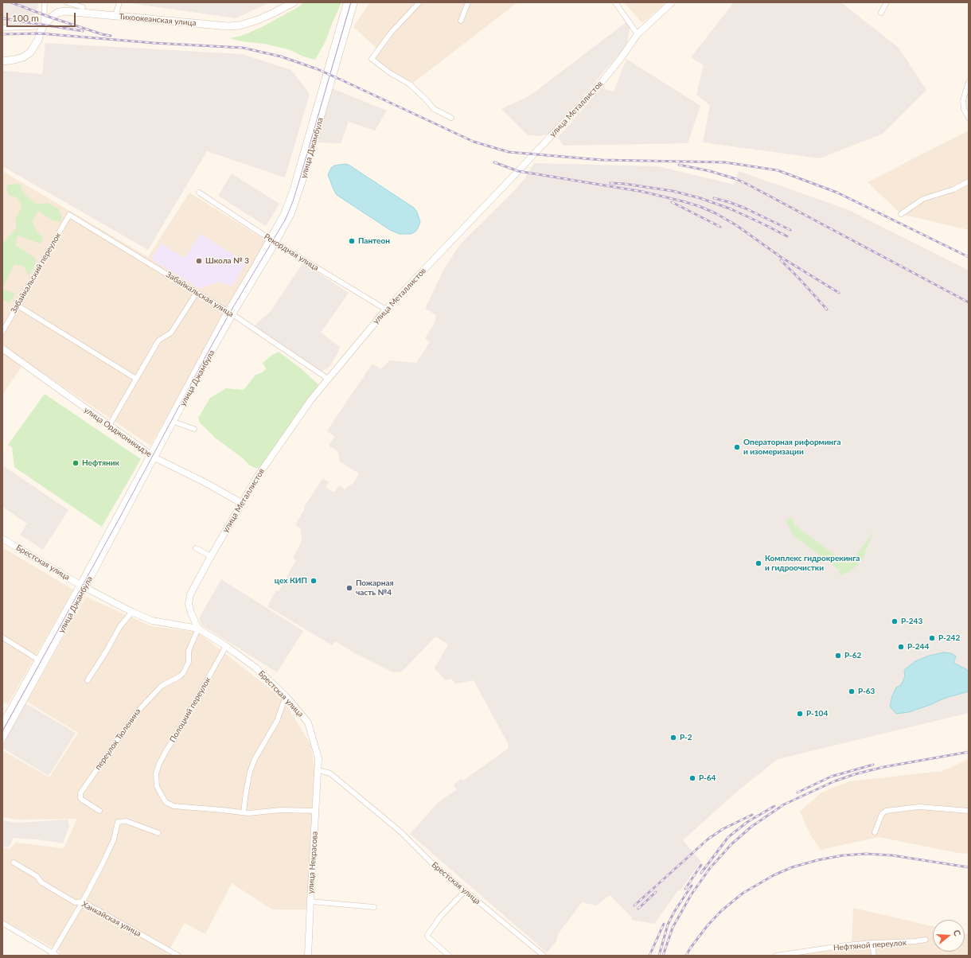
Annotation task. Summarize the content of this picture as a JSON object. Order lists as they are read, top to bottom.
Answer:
{
  "streets": {
    "main road": ["Тихоокеанская улица"],
    "street": [
      "улица Металлистов",
      "улица Джамбула",
      "Рекордная улица",
      "Забайкальский переулок",
      "Забайкальская улица",
      "улица Орджоникидзе",
      "Брестская улица",
      "Полоцкий переулок",
      "переулок Тюленина",
      "улица Некрасова",
      "Ханкайская улица",
      "Нефтяной переулок"
    ]
  },
  "crossings": [
    ["улица Металлистов", "Рекордная улица"],
    ["улица Металлистов", "Забайкальская улица"],
    ["улица Металлистов", "улица Орджоникидзе"],
    ["улица Металлистов", "Брестская улица"],
    ["улица Металлистов", "переулок Тюленина"],
    ["улица Джамбула", "Рекордная улица"],
    ["улица Джамбула", "Забайкальская улица"],
    ["улица Джамбула", "улица Орджоникидзе"],
    ["улица Джамбула", "Брестская улица"],
    ["Забайкальский переулок", "Забайкальская улица"],
    ["Брестская улица", "Полоцкий переулок"],
    ["Брестская улица", "переулок Тюленина"],
    ["Брестская улица", "улица Некрасова"]
  ],
  "places": [
    "Пантеон",
    "Школа № 3",
    "Операторная риформинга и изомеризации",
    "Нефтяник",
    "Комплекс гидрокрекинга и гидроочистки",
    "цех КИП",
    "Пожарная часть №4",
    "Р-243",
    "Р-242",
    "Р-244",
    "Р-62",
    "Р-63",
    "Р-104",
    "Р-2",
    "Р-64"
  ],
  "scale_bar": "100 m",
  "north": "right"
}
